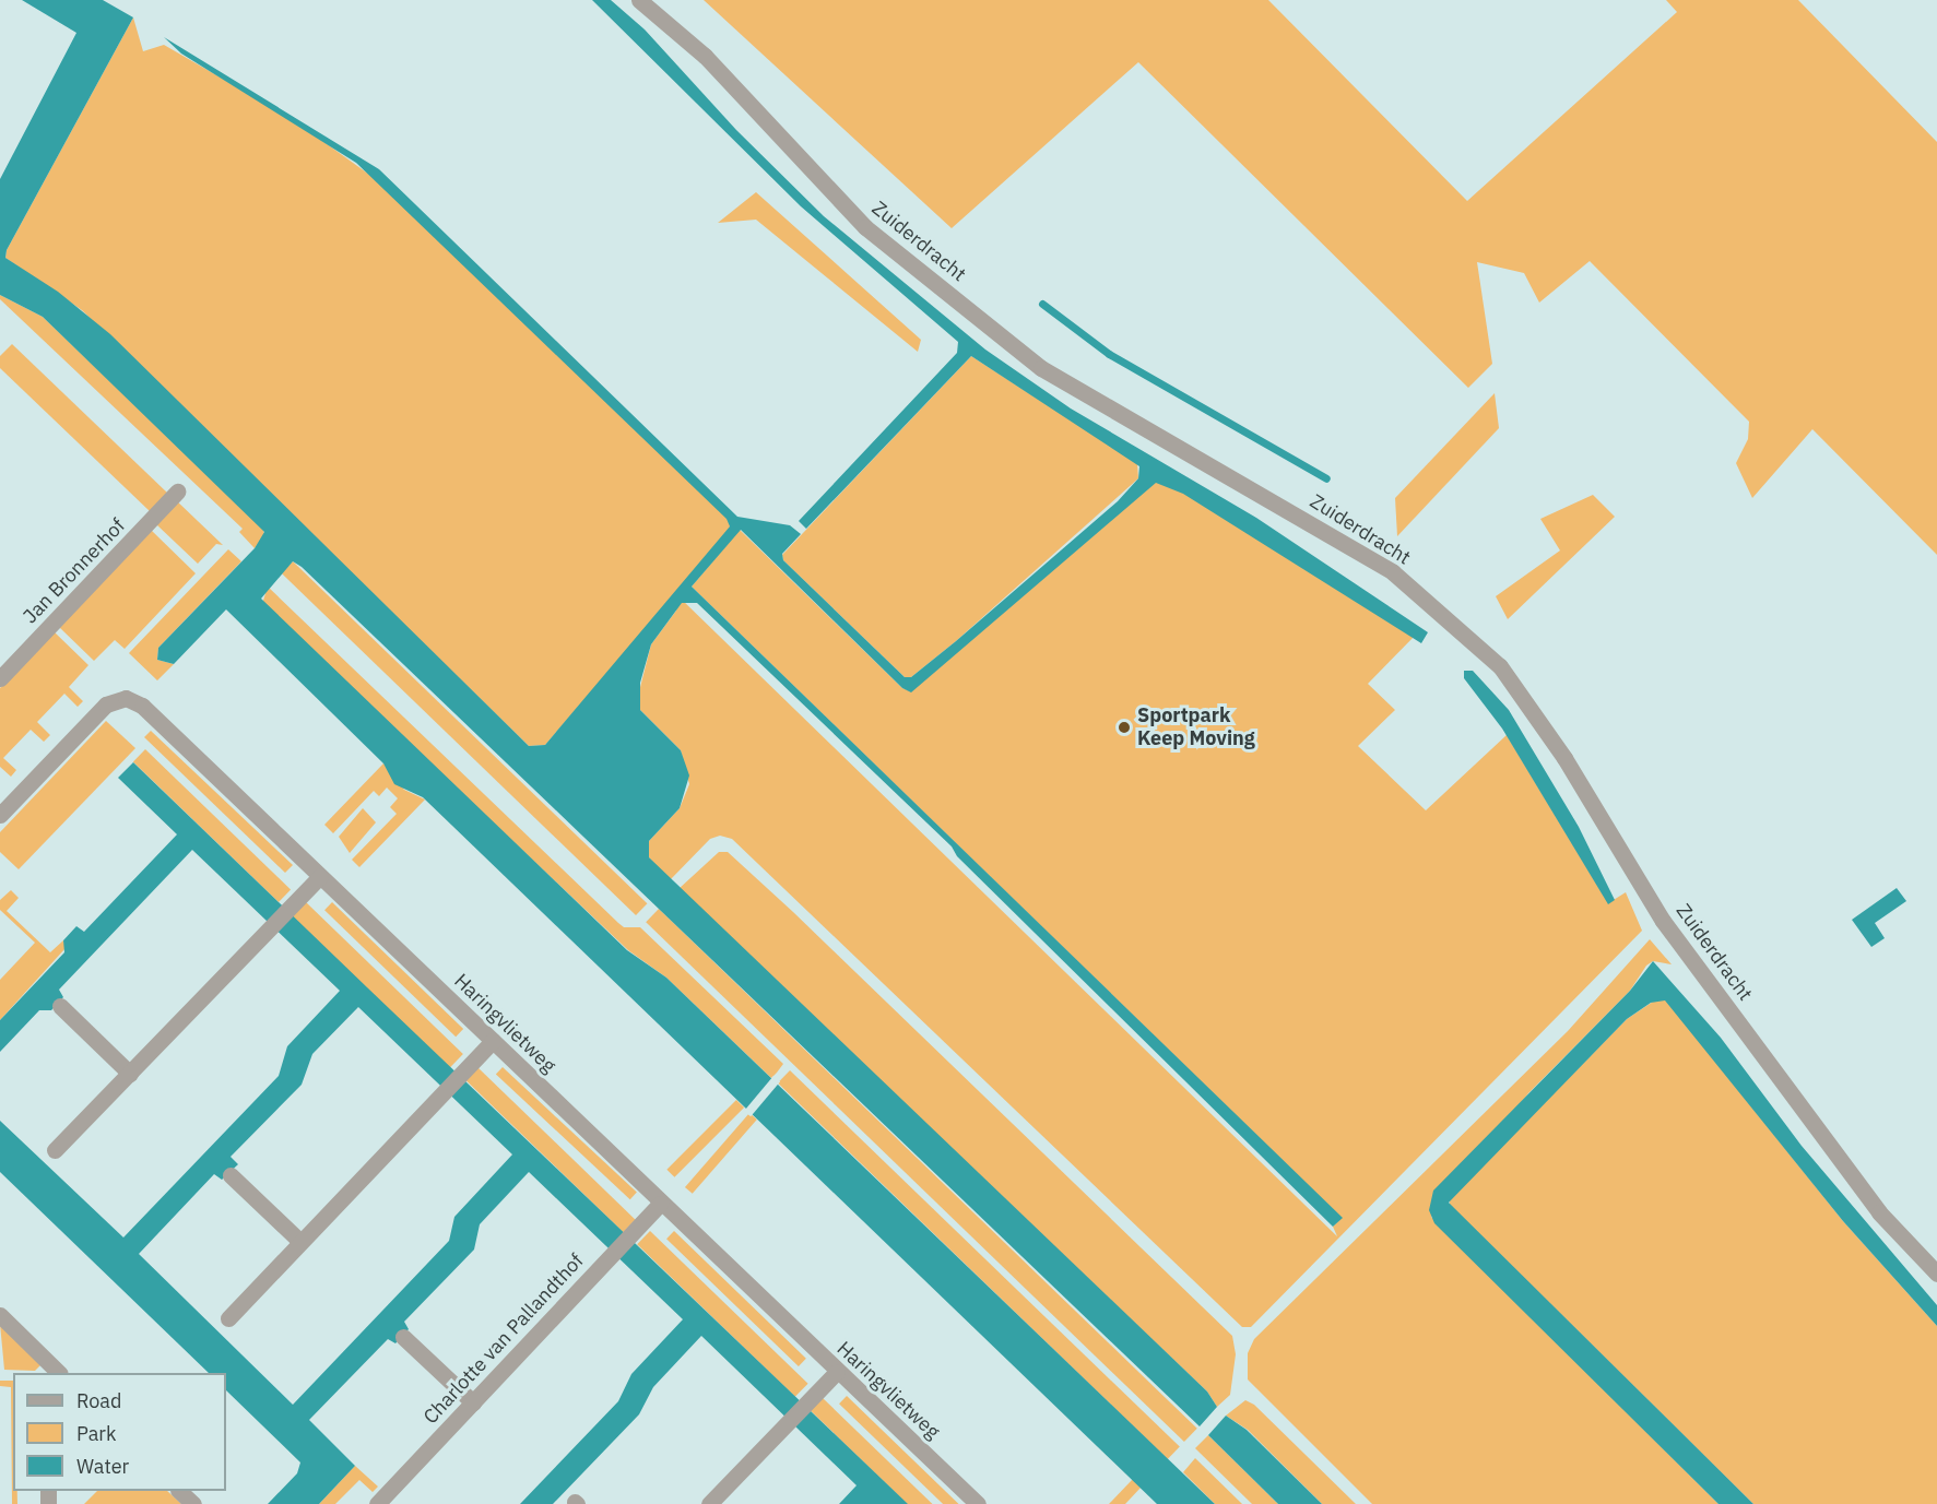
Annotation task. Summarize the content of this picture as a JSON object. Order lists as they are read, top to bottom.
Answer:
{
  "streets": {
    "street": [
      "Zuiderdracht",
      "Jan Bronnerhof",
      "Haringvlietweg",
      "Charlotte van Pallandthof"
    ]
  },
  "crossings": [
    ["Haringvlietweg", "Charlotte van Pallandthof"]
  ],
  "places": ["Sportpark Keep Moving"],
  "legend": ["Road", "Park", "Water"]
}
